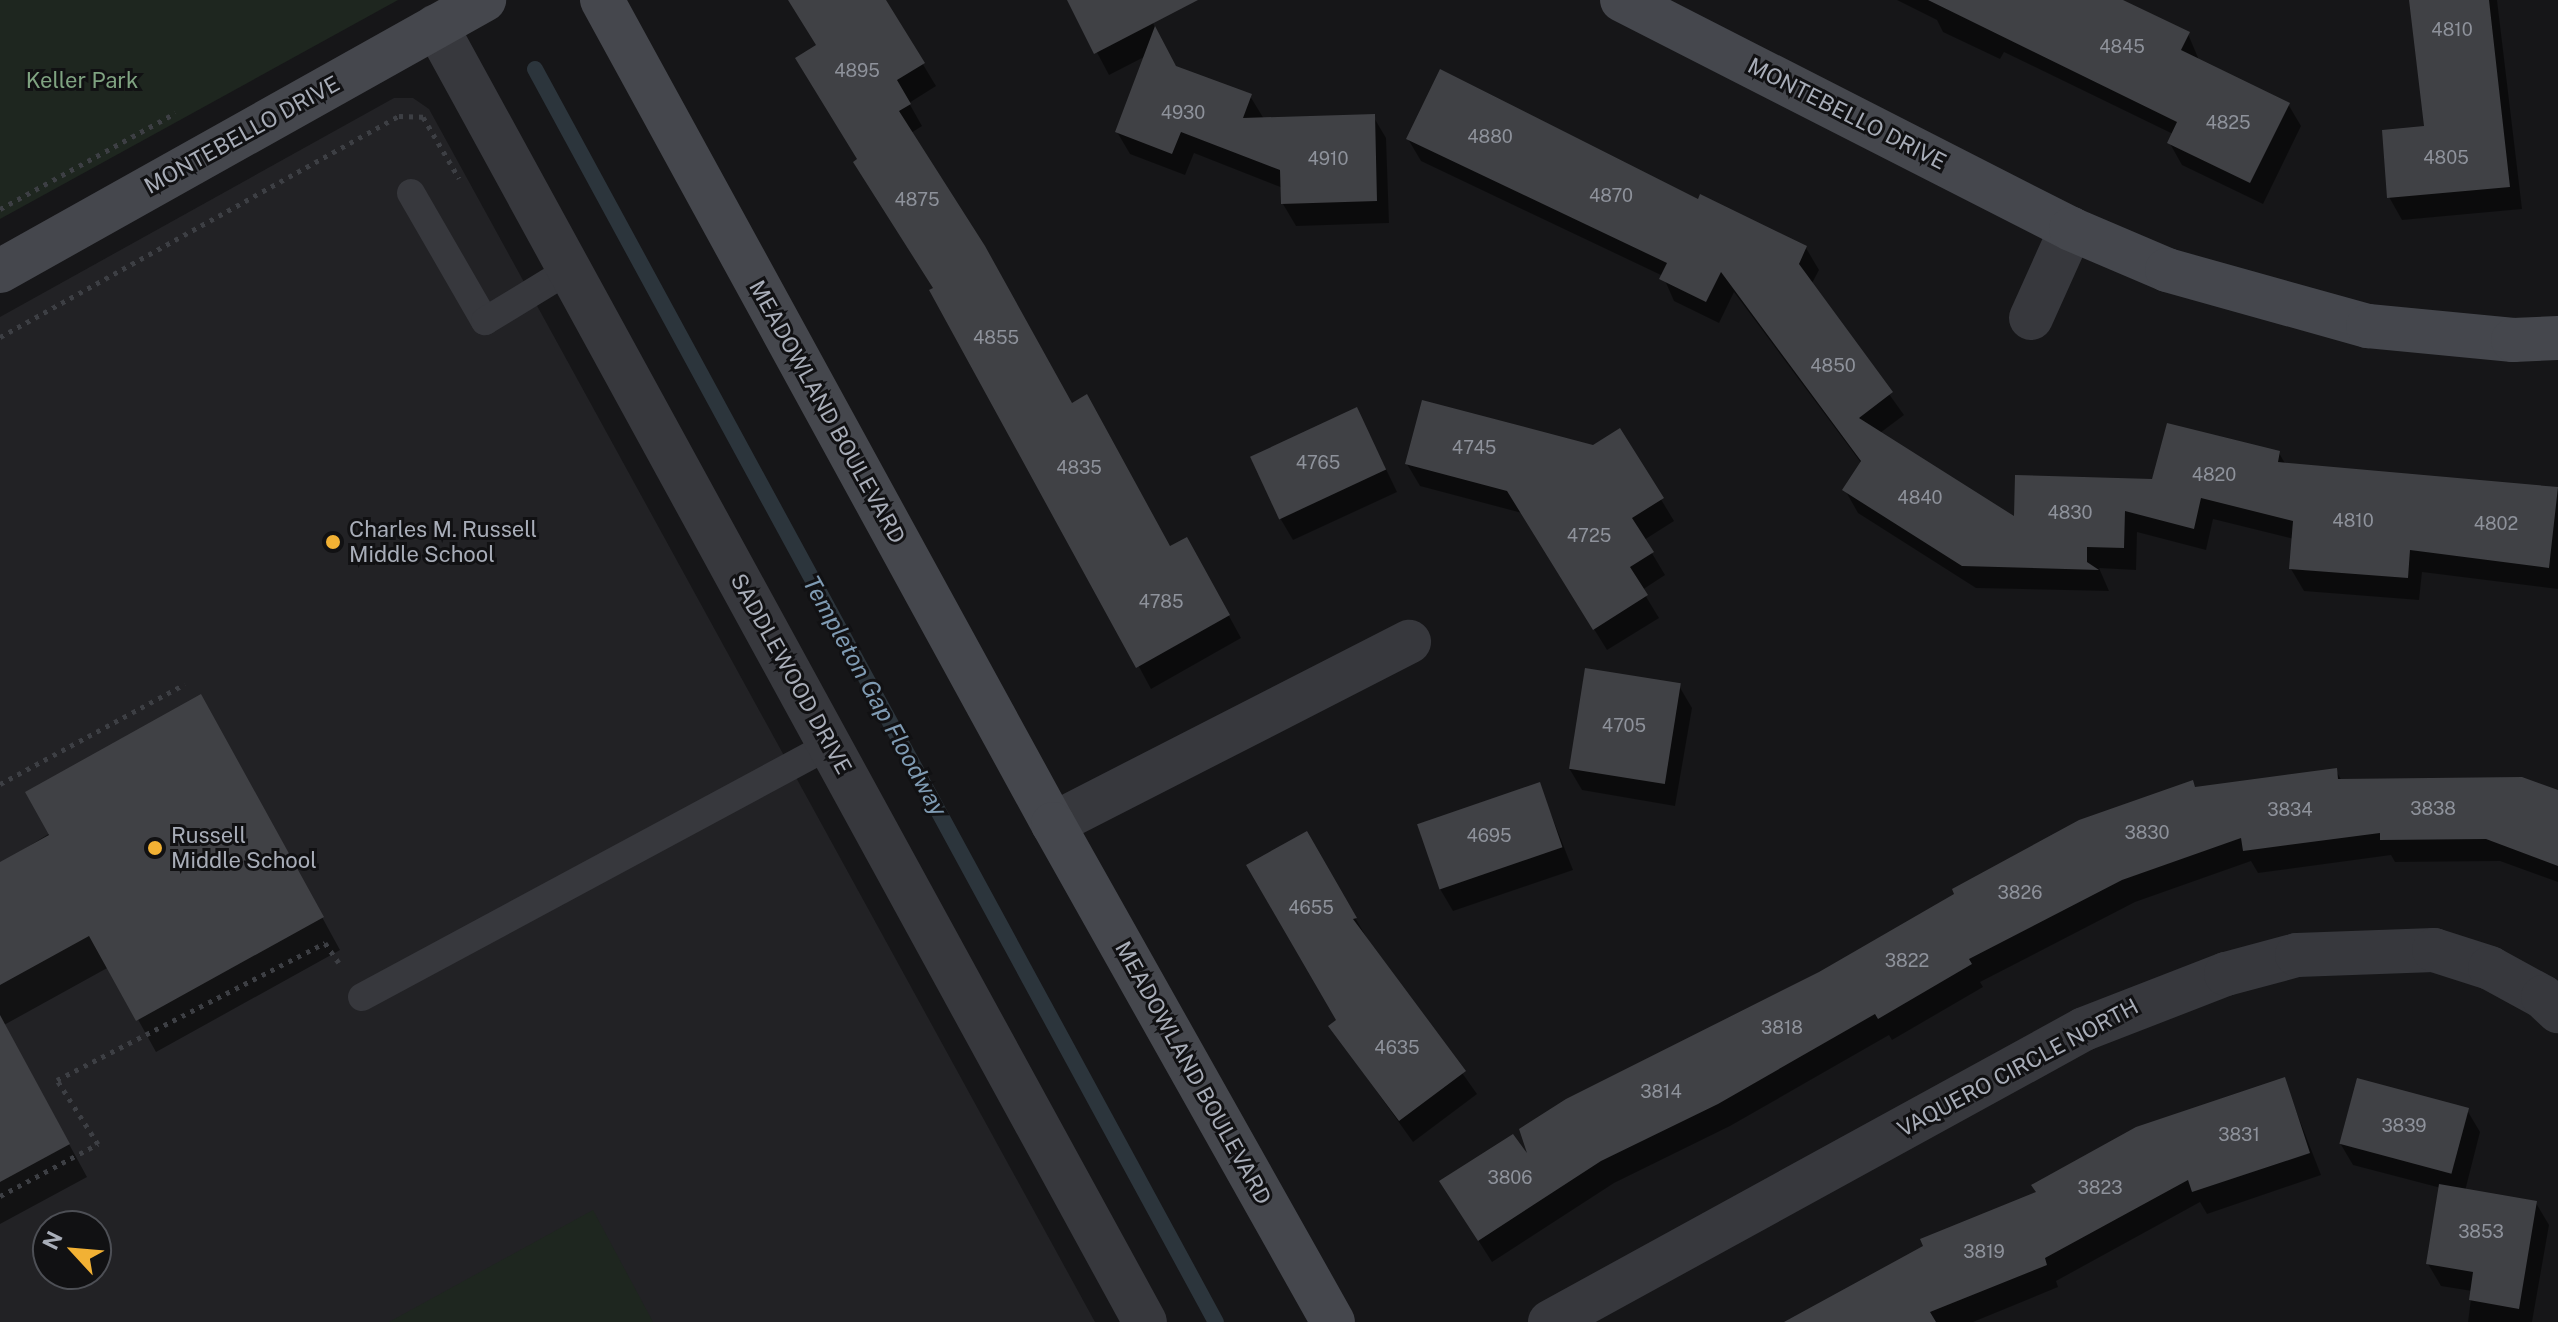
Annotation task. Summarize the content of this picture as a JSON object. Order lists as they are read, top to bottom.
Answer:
{
  "streets": {
    "street": [
      "MONTEBELLO DRIVE",
      "MEADOWLAND BOULEVARD",
      "SADDLEWOOD DRIVE",
      "VAQUERO CIRCLE NORTH"
    ]
  },
  "crossings": [
    ["MONTEBELLO DRIVE", "SADDLEWOOD DRIVE"]
  ],
  "water": ["Templeton Gap Floodway"],
  "parks": ["Keller Park"],
  "places": ["Charles M. Russell Middle School", "Russell Middle School"],
  "house_numbers": [
    "4810",
    "4845",
    "4895",
    "4930",
    "4825",
    "4880",
    "4805",
    "4910",
    "4870",
    "4875",
    "4855",
    "4850",
    "4745",
    "4765",
    "4835",
    "4820",
    "4840",
    "4830",
    "4810",
    "4802",
    "4725",
    "4785",
    "4705",
    "3838",
    "3834",
    "3830",
    "4695",
    "3826",
    "4655",
    "3822",
    "3818",
    "4635",
    "3814",
    "3839",
    "3831",
    "3806",
    "3823",
    "3853",
    "3819"
  ],
  "north": "top left"
}
